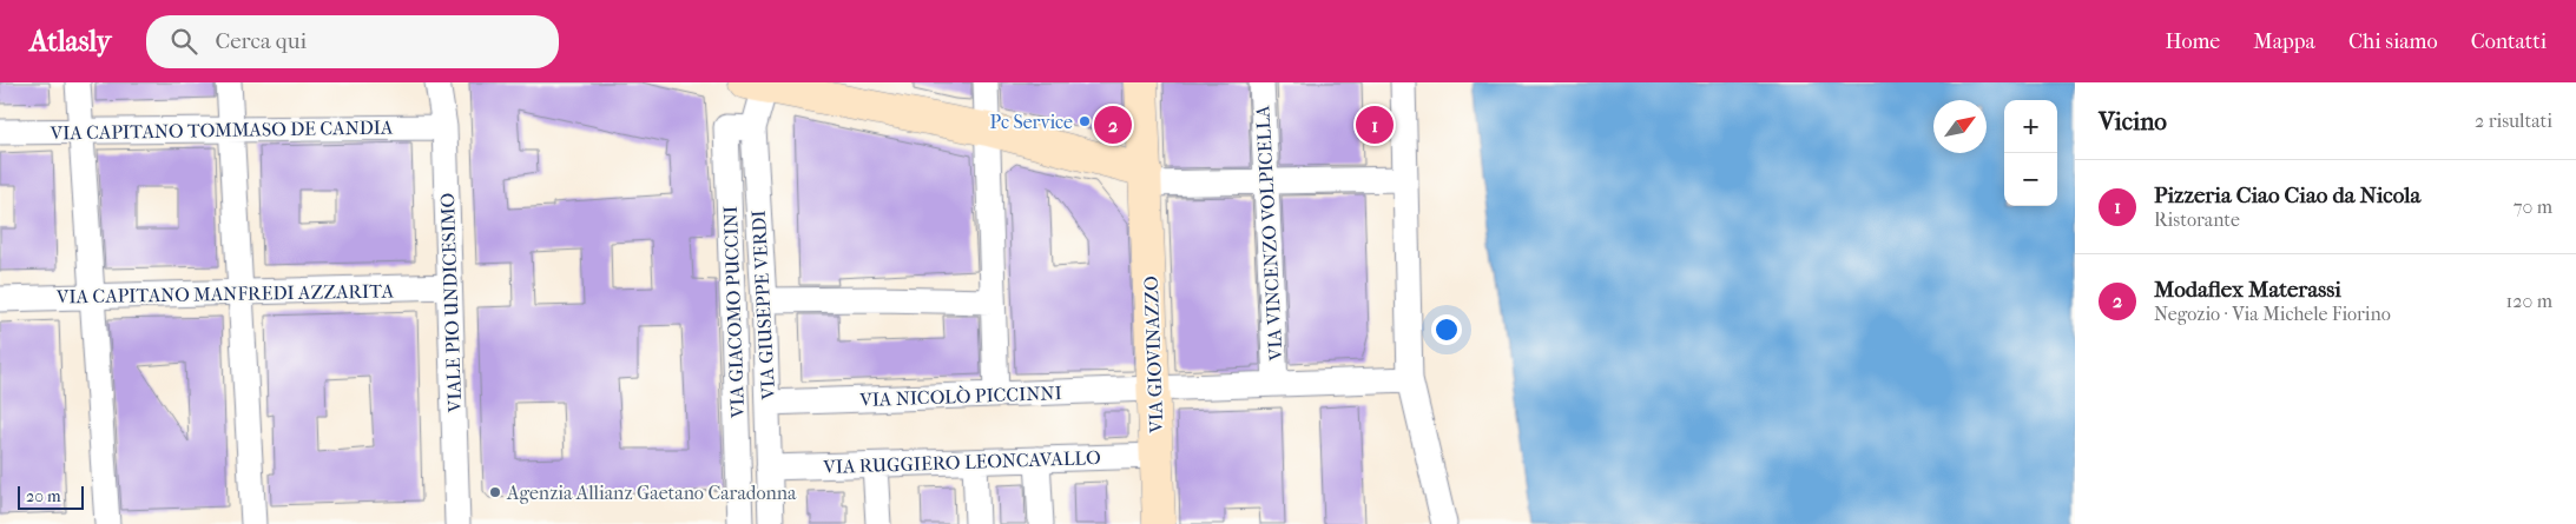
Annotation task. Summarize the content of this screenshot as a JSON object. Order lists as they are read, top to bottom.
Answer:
{
  "streets": {
    "street": [
      "VIA CAPITANO TOMMASO DE CANDIA",
      "VIA VINCENZO VOLPICELLA",
      "VIA CAPITANO MANFREDI AZZARITA",
      "VIALE PIO UNDICESIMO",
      "VIA GIUSEPPE VERDI",
      "VIA GIACOMO PUCCINI",
      "VIA GIOVINAZZO",
      "VIA NICOLÒ PICCINNI",
      "VIA RUGGIERO LEONCAVALLO"
    ]
  },
  "crossings": [
    ["VIA CAPITANO TOMMASO DE CANDIA", "VIALE PIO UNDICESIMO"],
    ["VIA VINCENZO VOLPICELLA", "VIA NICOLÒ PICCINNI"],
    ["VIA CAPITANO MANFREDI AZZARITA", "VIALE PIO UNDICESIMO"],
    ["VIA GIUSEPPE VERDI", "VIA GIACOMO PUCCINI"],
    ["VIA GIUSEPPE VERDI", "VIA NICOLÒ PICCINNI"],
    ["VIA GIUSEPPE VERDI", "VIA RUGGIERO LEONCAVALLO"],
    ["VIA GIOVINAZZO", "VIA NICOLÒ PICCINNI"],
    ["VIA GIOVINAZZO", "VIA RUGGIERO LEONCAVALLO"]
  ],
  "places": ["Pc Service", "Agenzia Allianz Gaetano Caradonna"],
  "scale_bar": "20 m",
  "north": "top right",
  "page": {
    "header": "Atlasly",
    "search": "Cerca qui",
    "nav": [
      "Home",
      "Mappa",
      "Chi siamo",
      "Contatti"
    ],
    "heading": ["Vicino", "2 risultati"],
    "map_buttons": ["+", "−"],
    "pins": ["1", "2"],
    "list": [
      {
        "mark": "1",
        "name": "Pizzeria Ciao Ciao da Nicola",
        "note": "Ristorante",
        "value": "70 m"
      },
      {
        "mark": "2",
        "name": "Modaflex Materassi",
        "note": "Negozio · Via Michele Fiorino",
        "value": "120 m"
      }
    ],
    "scale": "20 m"
  }
}
